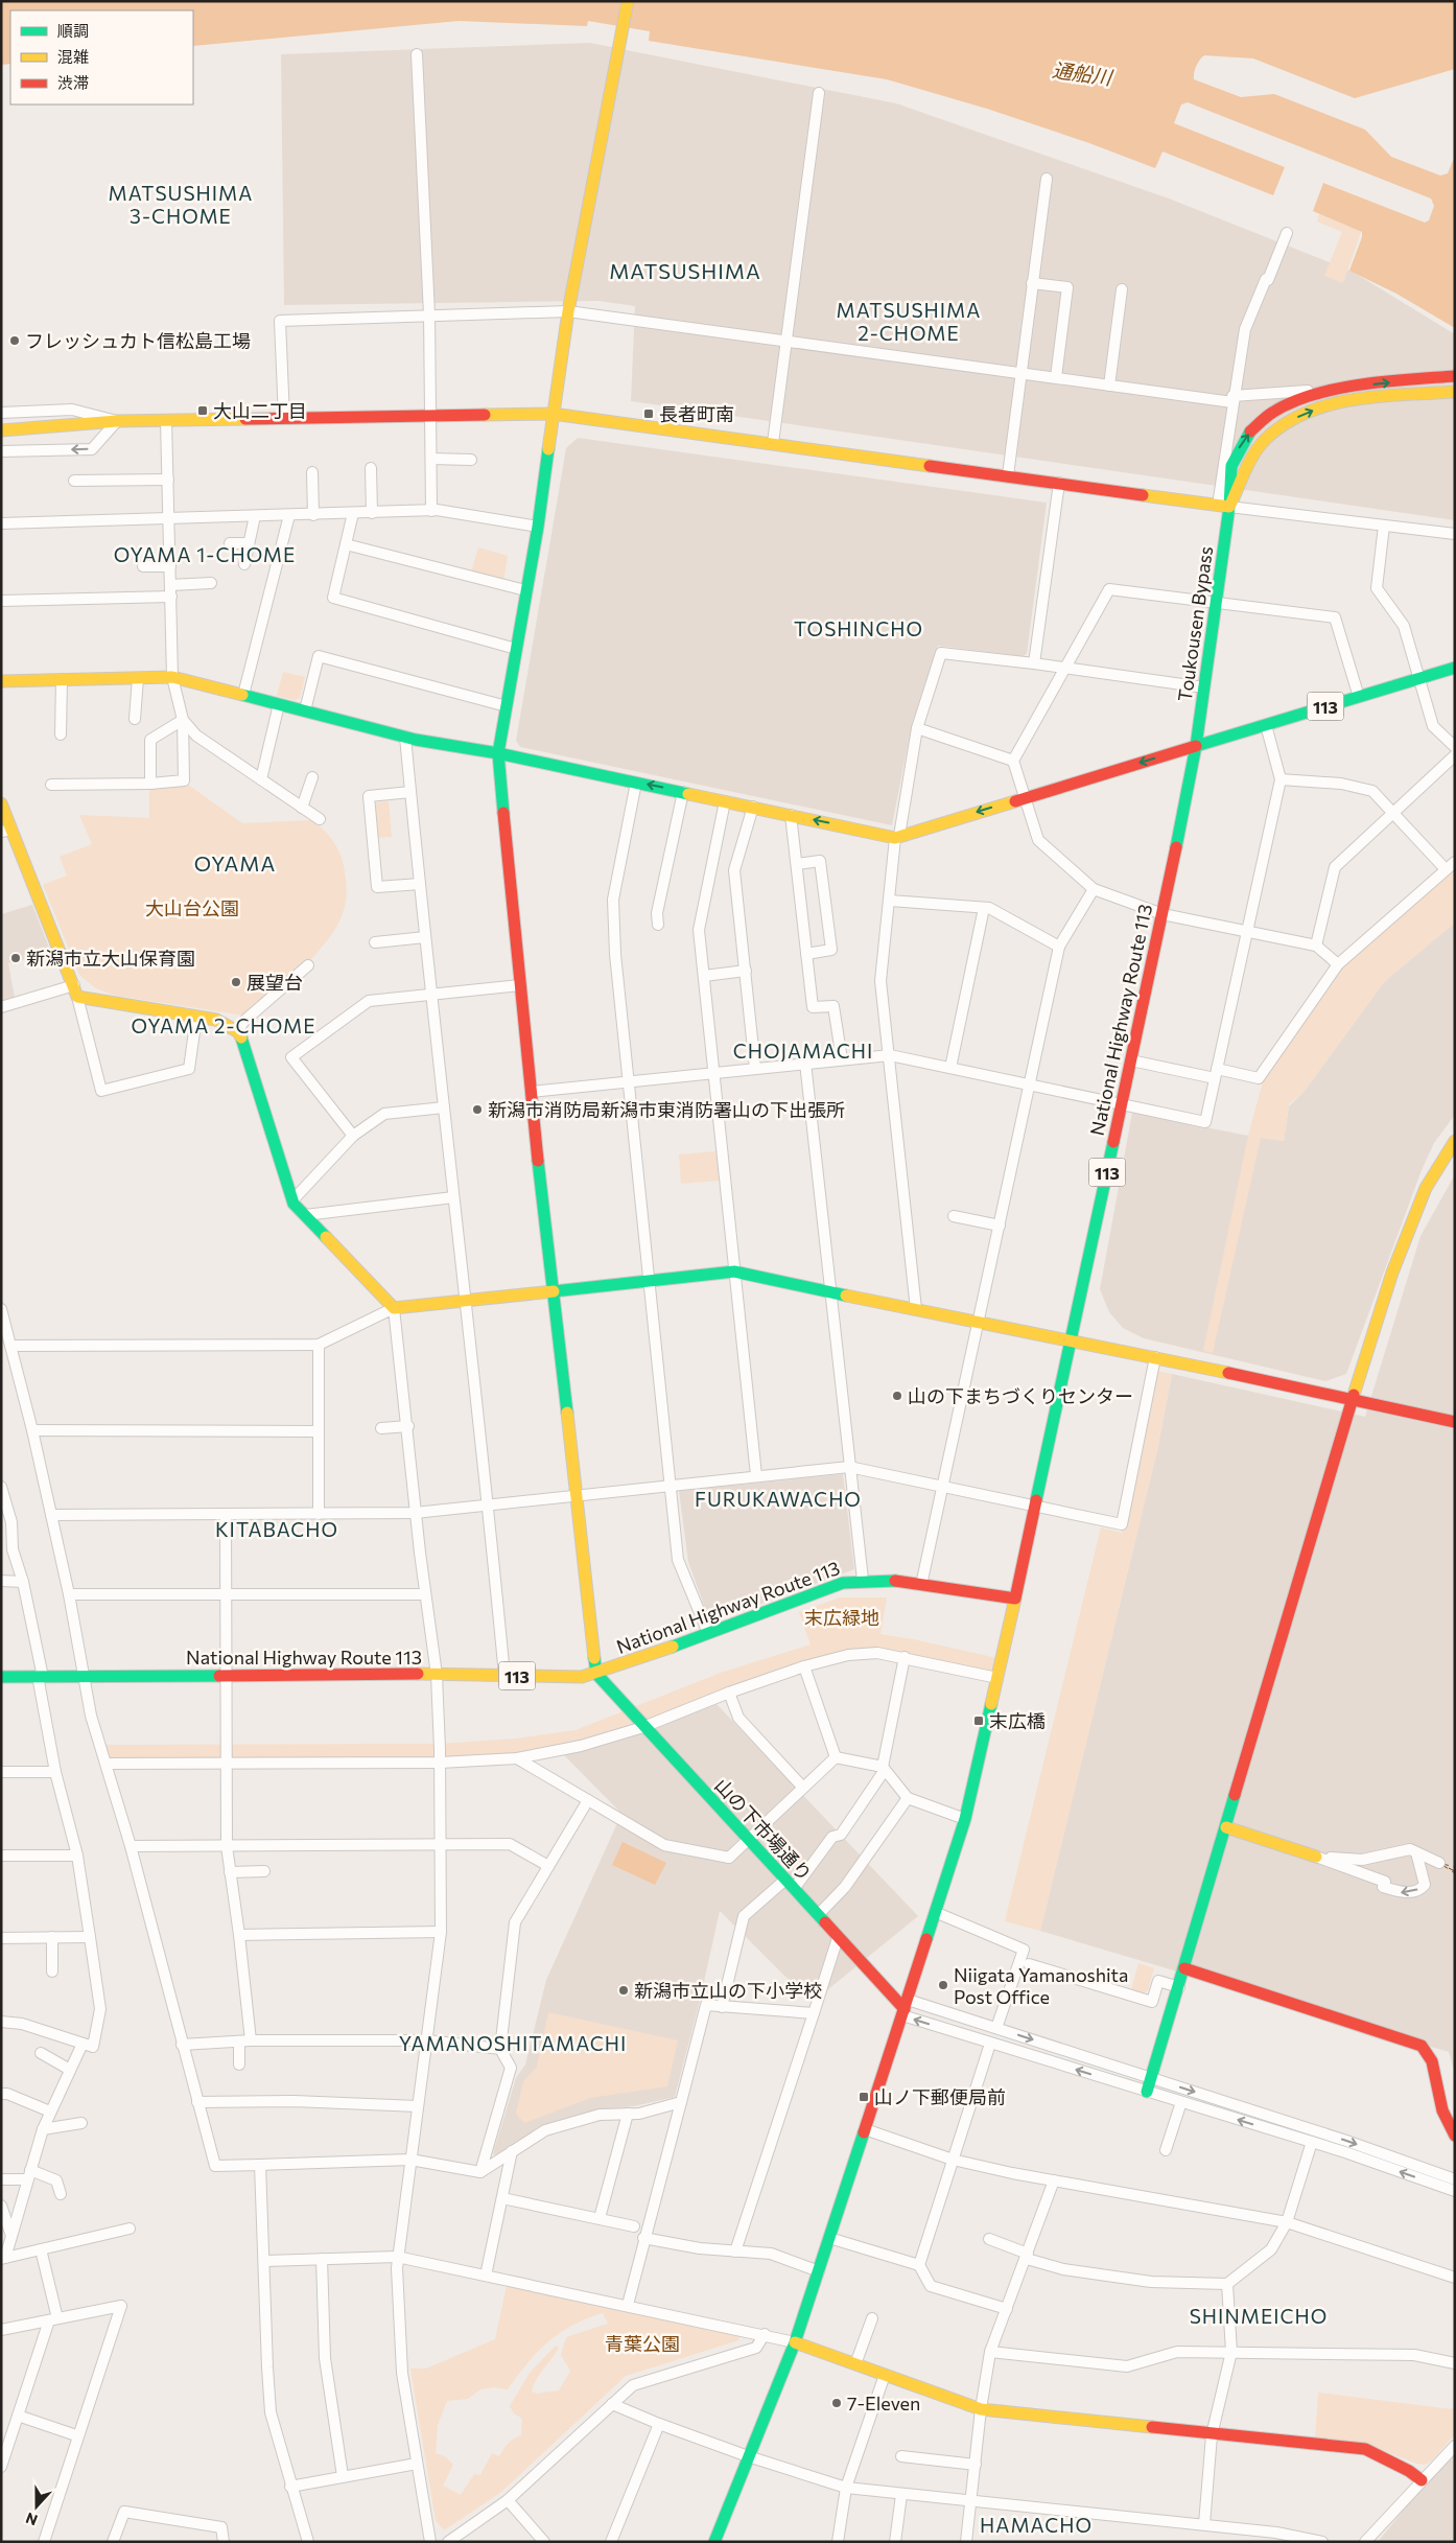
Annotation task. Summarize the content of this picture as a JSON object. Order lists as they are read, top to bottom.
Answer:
{
  "streets": {
    "main road": [
      "Toukousen Bypass",
      "113",
      "National Highway Route 113",
      "山の下市場通り"
    ]
  },
  "crossings": [
    ["Toukousen Bypass", "113"],
    ["Toukousen Bypass", "National Highway Route 113"],
    ["113", "National Highway Route 113"],
    ["National Highway Route 113", "山の下市場通り"]
  ],
  "one_way": ["Toukousen Bypass"],
  "districts": [
    "MATSUSHIMA 3-CHOME",
    "MATSUSHIMA",
    "MATSUSHIMA 2-CHOME",
    "OYAMA 1-CHOME",
    "TOSHINCHO",
    "OYAMA",
    "OYAMA 2-CHOME",
    "CHOJAMACHI",
    "FURUKAWACHO",
    "KITABACHO",
    "YAMANOSHITAMACHI",
    "SHINMEICHO",
    "HAMACHO"
  ],
  "water": ["通船川"],
  "parks": ["大山台公園", "末広緑地", "青葉公園"],
  "places": {
    "other": [
      "フレッシュカト信松島工場",
      "新潟市立大山保育園",
      "展望台",
      "新潟市消防局新潟市東消防署山の下出張所",
      "山の下まちづくりセンター",
      "Niigata Yamanoshita Post Office",
      "新潟市立山の下小学校",
      "7-Eleven"
    ],
    "transit": [
      "大山二丁目",
      "長者町南",
      "末広橋",
      "山ノ下郵便局前"
    ]
  },
  "legend": ["順調", "混雑", "渋滞"],
  "north": "bottom"
}
